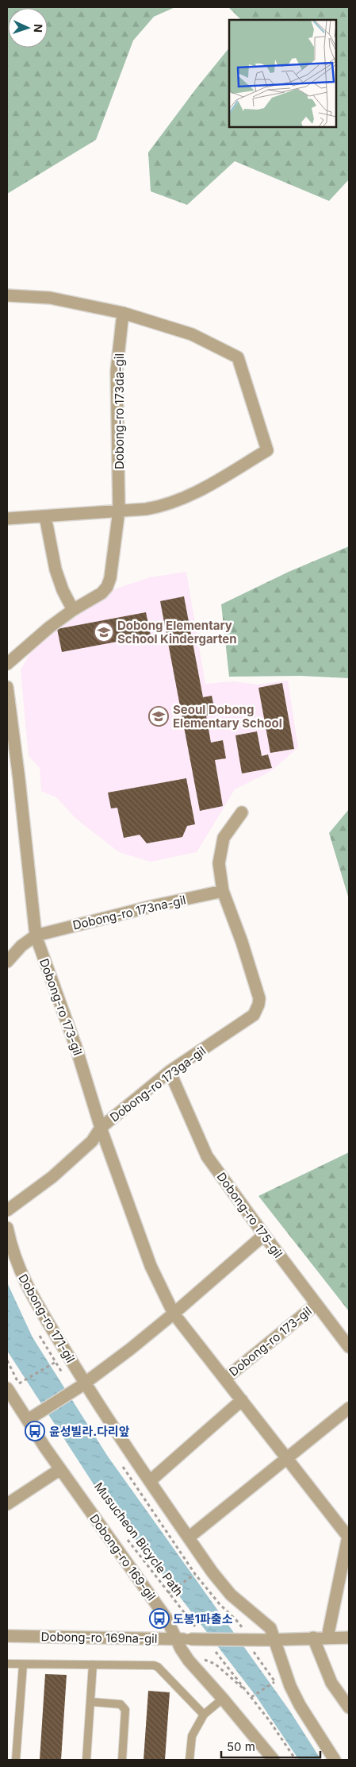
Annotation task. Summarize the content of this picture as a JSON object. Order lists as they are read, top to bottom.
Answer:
{
  "streets": {
    "street": [
      "Dobong-ro 173da-gil",
      "Dobong-ro 173na-gil",
      "Dobong-ro 173-gil",
      "Dobong-ro 173ga-gil",
      "Dobong-ro 175-gil",
      "Dobong-ro 171-gil",
      "Dobong-ro 169-gil",
      "Dobong-ro 169na-gil"
    ],
    "path": ["Musucheon Bicycle Path"]
  },
  "crossings": [
    ["Dobong-ro 173na-gil", "Dobong-ro 173-gil"],
    ["Dobong-ro 173na-gil", "Dobong-ro 173ga-gil"],
    ["Dobong-ro 173-gil", "Dobong-ro 173ga-gil"],
    ["Dobong-ro 173-gil", "Dobong-ro 175-gil"],
    ["Dobong-ro 173-gil", "Dobong-ro 169na-gil"],
    ["Dobong-ro 173ga-gil", "Dobong-ro 175-gil"],
    ["Dobong-ro 171-gil", "Dobong-ro 169na-gil"],
    ["Musucheon Bicycle Path", "Dobong-ro 169na-gil"],
    ["Dobong-ro 169-gil", "Dobong-ro 169na-gil"]
  ],
  "places": {
    "school or university": ["Dobong Elementary School Kindergarten", "Seoul Dobong Elementary School"],
    "bus stop": ["윤성빌라.다리앞", "도봉1파출소"]
  },
  "scale_bar": "50 m",
  "north": "right"
}
